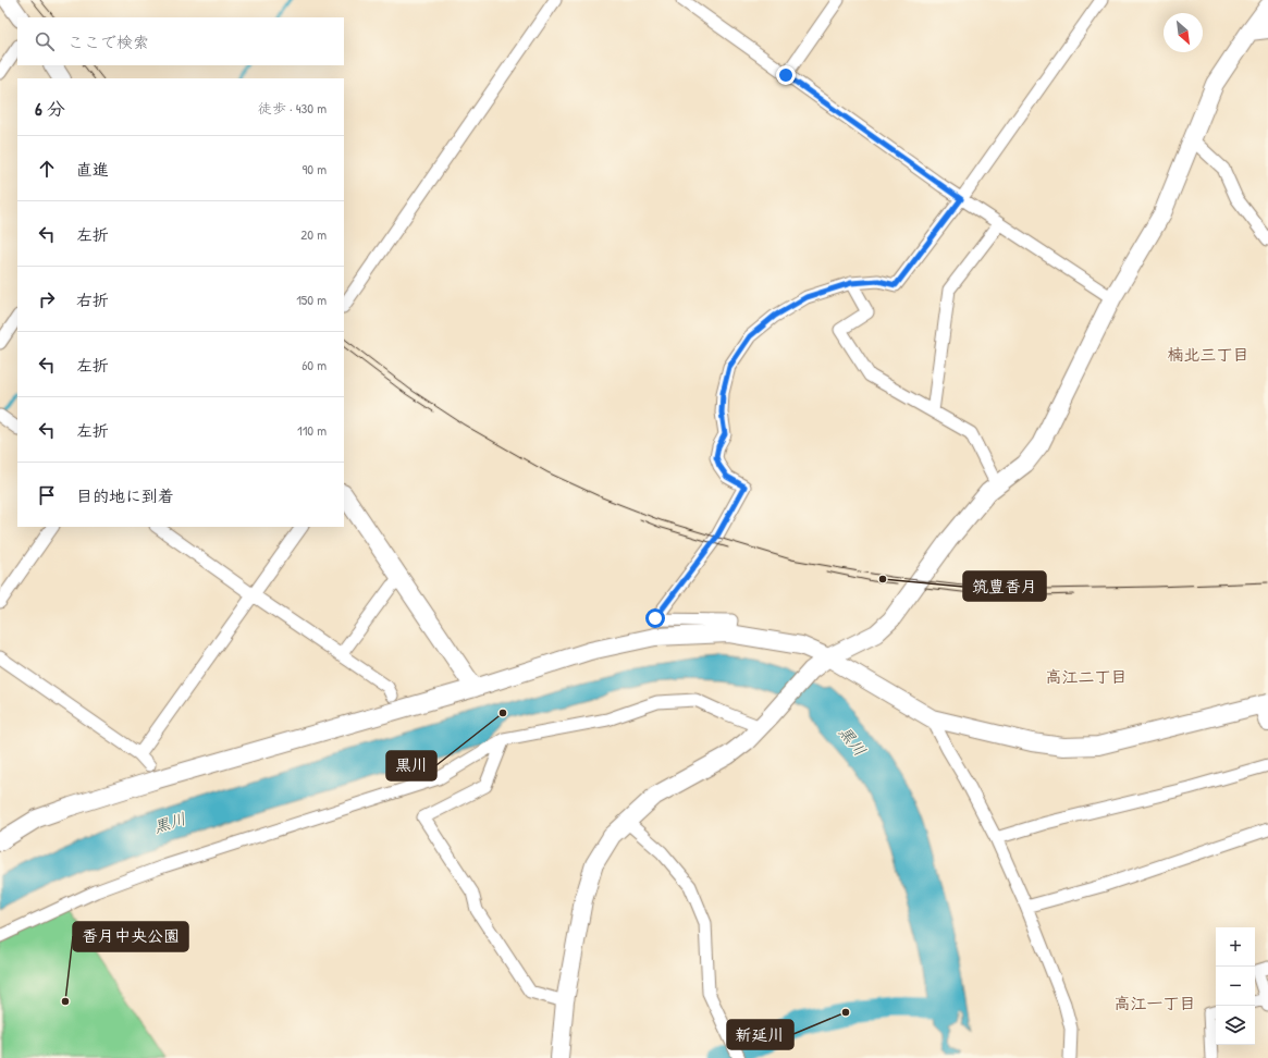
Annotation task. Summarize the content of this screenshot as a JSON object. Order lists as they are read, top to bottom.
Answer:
{
  "districts": ["楠北三丁目", "高江二丁目", "高江一丁目"],
  "water": ["黒川"],
  "places": [
    "筑豊香月",
    "黒川",
    "香月中央公園",
    "新延川"
  ],
  "north": "bottom right",
  "page": {
    "search": "ここで検索",
    "heading": ["6 分", "徒歩 · 430 m"],
    "list": [
      ["直進", "90 m"],
      ["左折", "20 m"],
      ["右折", "150 m"],
      ["左折", "60 m"],
      ["左折", "110 m"],
      "目的地に到着"
    ],
    "map_buttons": ["+", "−"]
  }
}
